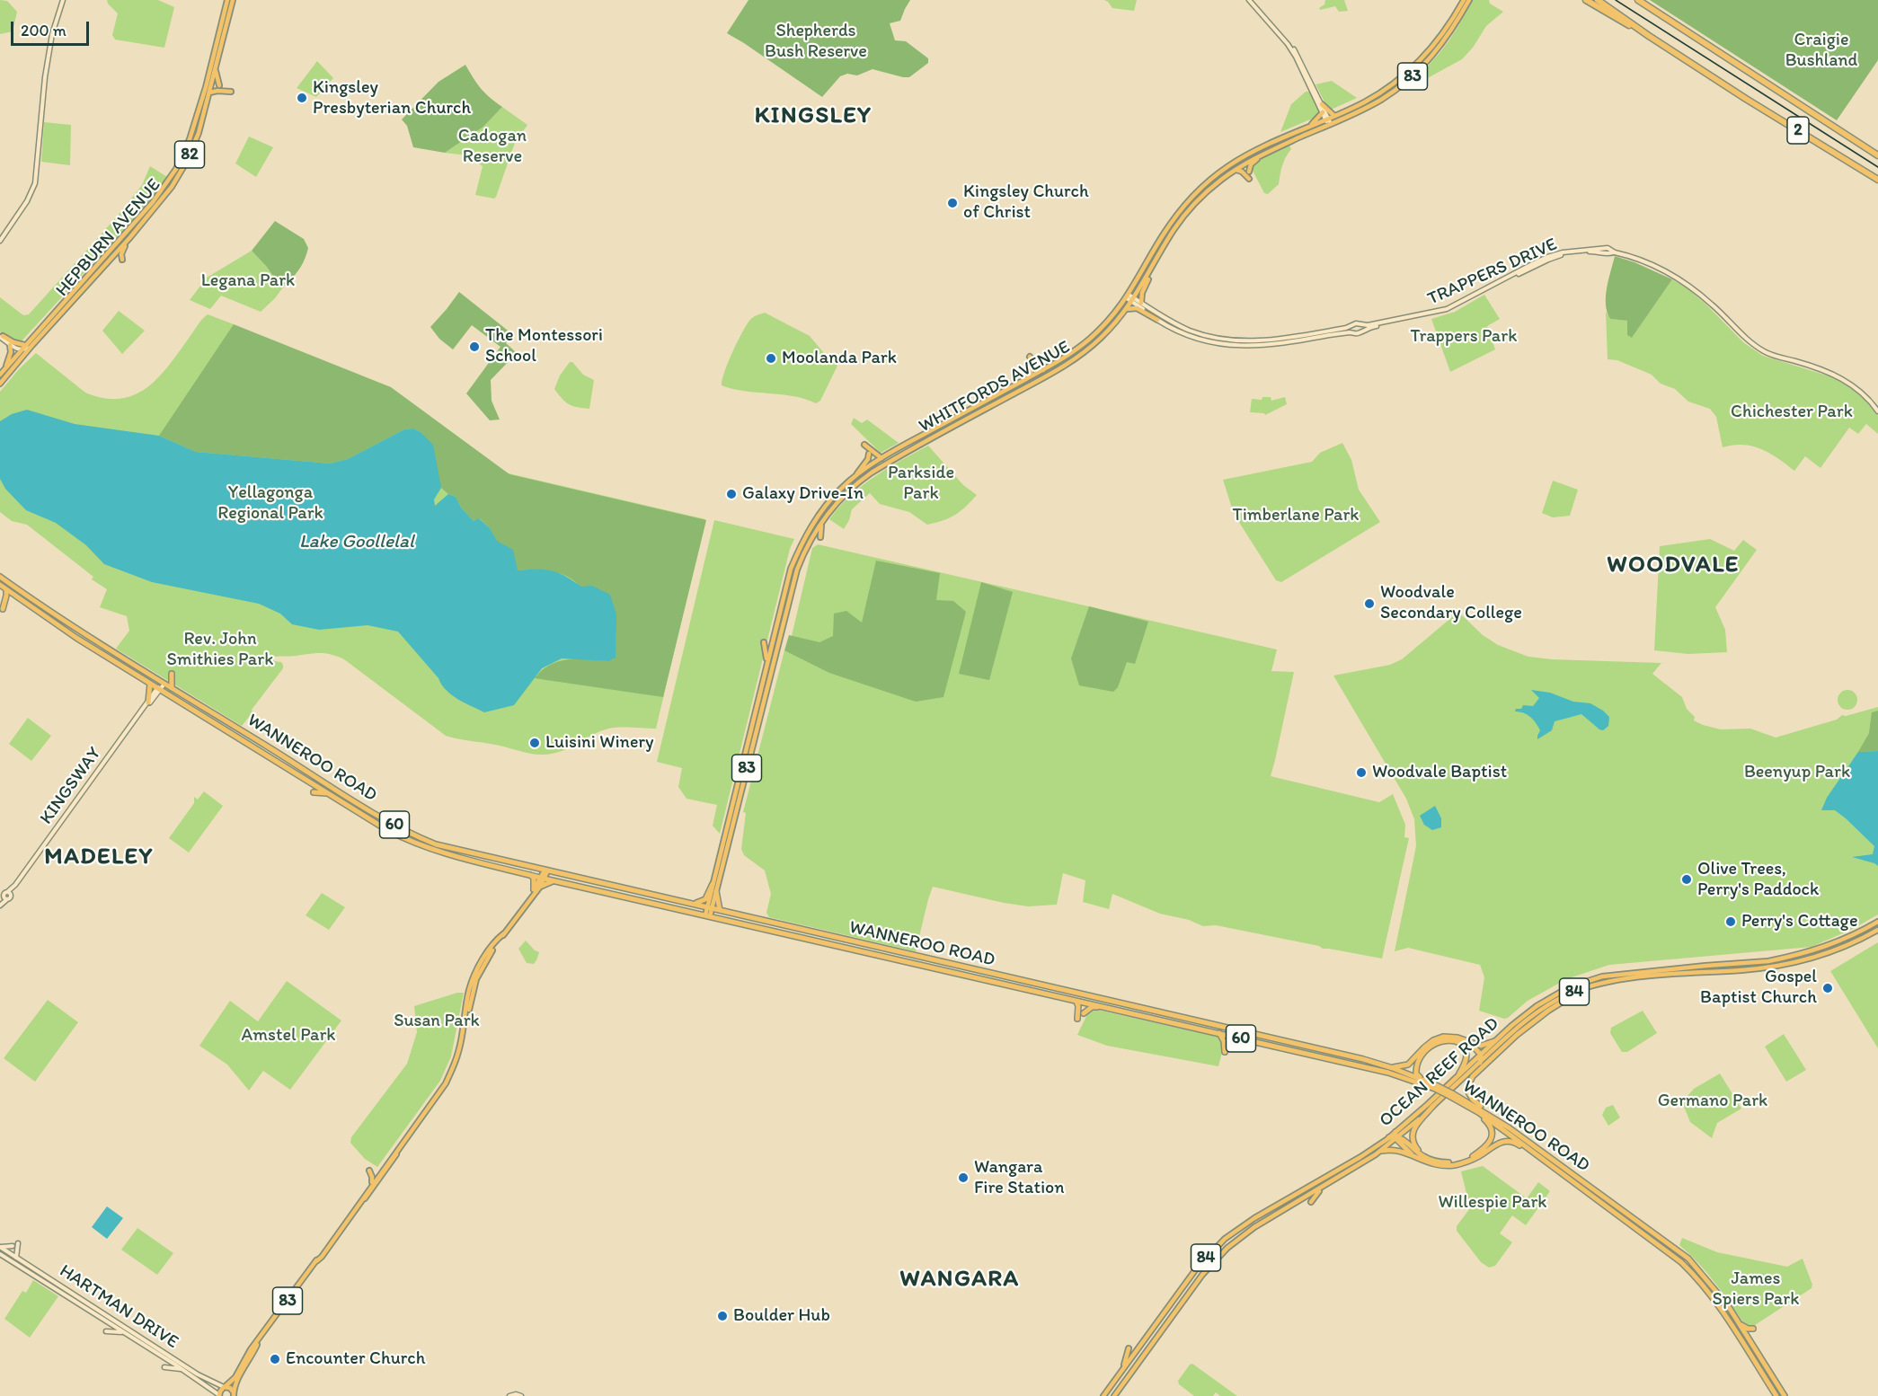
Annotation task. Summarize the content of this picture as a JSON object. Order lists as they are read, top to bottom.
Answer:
{
  "streets": {
    "highway": [
      "83",
      "2",
      "WANNEROO ROAD",
      "60"
    ],
    "main road": [
      "82",
      "HEPBURN AVENUE",
      "TRAPPERS DRIVE",
      "WHITFORDS AVENUE",
      "KINGSWAY",
      "84",
      "OCEAN REEF ROAD",
      "HARTMAN DRIVE"
    ]
  },
  "crossings": [
    ["83", "WHITFORDS AVENUE"],
    ["83", "WANNEROO ROAD"],
    ["83", "HARTMAN DRIVE"],
    ["WHITFORDS AVENUE", "WANNEROO ROAD"],
    ["WANNEROO ROAD", "KINGSWAY"],
    ["WANNEROO ROAD", "60"]
  ],
  "districts": [
    "KINGSLEY",
    "WOODVALE",
    "MADELEY",
    "WANGARA"
  ],
  "water": ["Lake Goollelal"],
  "parks": [
    "Shepherds Bush Reserve",
    "Craigie Bushland",
    "Cadogan Reserve",
    "Legana Park",
    "Trappers Park",
    "Chichester Park",
    "Parkside Park",
    "Yellagonga Regional Park",
    "Timberlane Park",
    "Rev. John Smithies Park",
    "Beenyup Park",
    "Susan Park",
    "Amstel Park",
    "Germano Park",
    "Willespie Park",
    "James Spiers Park"
  ],
  "places": [
    "Kingsley Presbyterian Church",
    "Kingsley Church of Christ",
    "The Montessori School",
    "Moolanda Park",
    "Galaxy Drive-In",
    "Woodvale Secondary College",
    "Luisini Winery",
    "Woodvale Baptist",
    "Olive Trees, Perry's Paddock",
    "Perry's Cottage",
    "Gospel Baptist Church",
    "Wangara Fire Station",
    "Boulder Hub",
    "Encounter Church"
  ],
  "scale_bar": "200 m"
}
